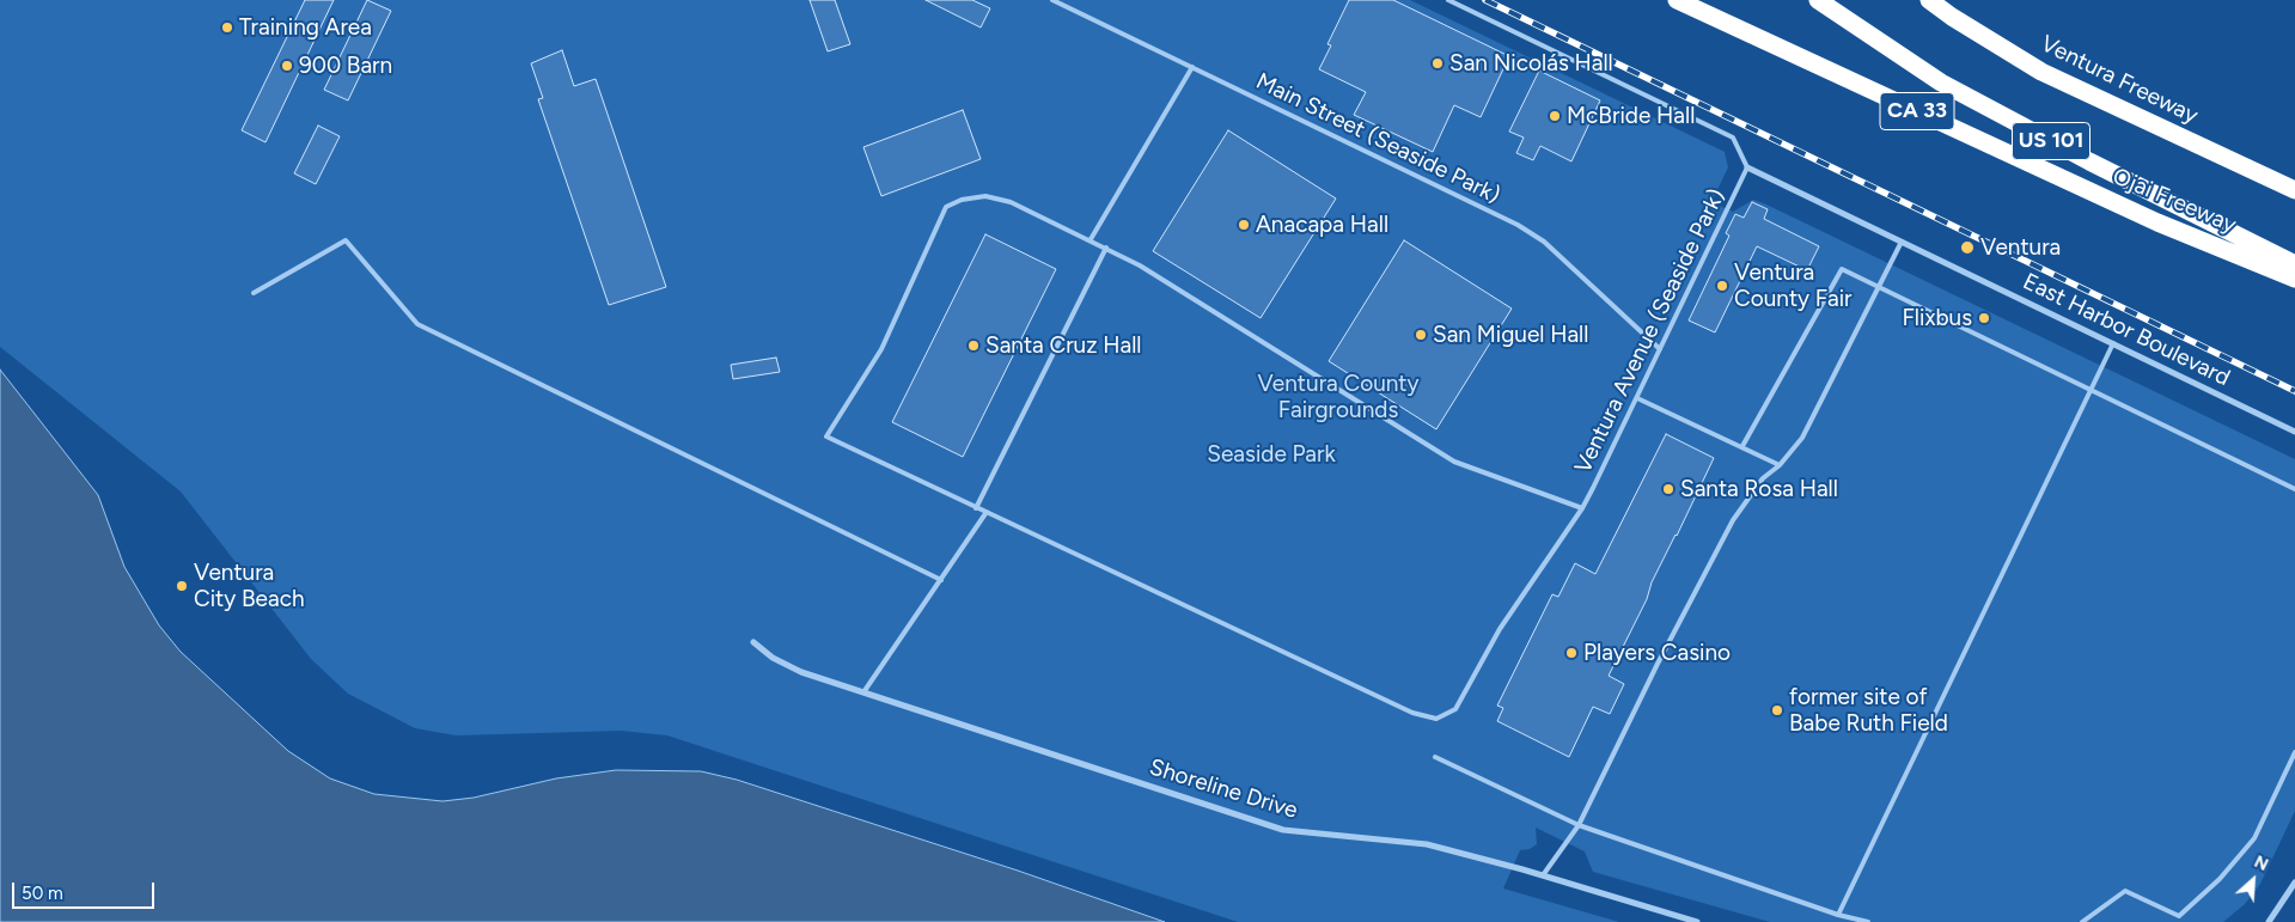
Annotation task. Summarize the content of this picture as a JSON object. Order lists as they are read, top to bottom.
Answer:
{
  "streets": {
    "highway": [
      "Ventura Freeway",
      "CA 33",
      "US 101",
      "Ojai Freeway"
    ],
    "street": ["East Harbor Boulevard", "Shoreline Drive"],
    "lane": ["Main Street (Seaside Park)", "Ventura Avenue (Seaside Park)"]
  },
  "crossings": [
    ["Main Street (Seaside Park)", "Ventura Avenue (Seaside Park)"],
    ["East Harbor Boulevard", "Ventura Avenue (Seaside Park)"]
  ],
  "parks": ["Ventura County Fairgrounds", "Seaside Park"],
  "places": [
    "Training Area",
    "San Nicolás Hall",
    "900 Barn",
    "McBride Hall",
    "Anacapa Hall",
    "Ventura",
    "Ventura County Fair",
    "Flixbus",
    "San Miguel Hall",
    "Santa Cruz Hall",
    "Santa Rosa Hall",
    "Ventura City Beach",
    "Players Casino",
    "former site of Babe Ruth Field"
  ],
  "scale_bar": "50 m",
  "north": "top right"
}
